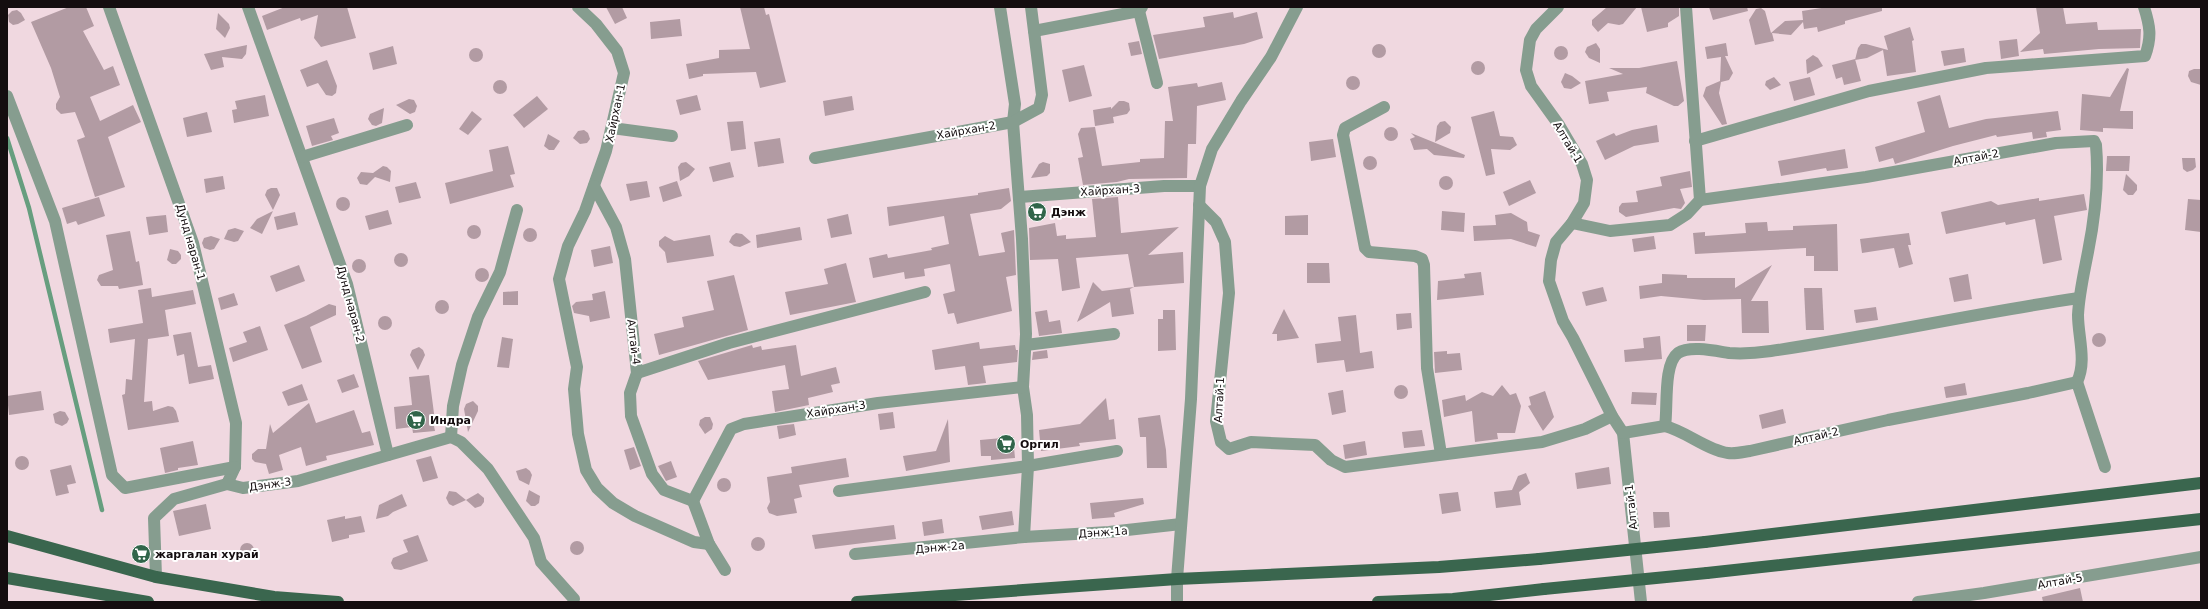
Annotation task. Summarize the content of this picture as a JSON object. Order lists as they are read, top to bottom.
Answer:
{
  "streets": {
    "street": [
      "Хайрхан-1",
      "Хайрхан-2",
      "Алтай-1",
      "Алтай-2",
      "Хайрхан-3",
      "Дунд наран-1",
      "Дунд наран-2",
      "Алтай-4",
      "Дэнж-3",
      "Дэнж-1а",
      "Дэнж-2а",
      "Алтай-5"
    ]
  },
  "crossings": [
    ["Хайрхан-1", "Алтай-4"],
    ["Алтай-1", "Алтай-2"],
    ["Хайрхан-3", "Алтай-4"],
    ["Дунд наран-1", "Дэнж-3"],
    ["Дунд наран-2", "Дэнж-3"],
    ["Дэнж-1а", "Дэнж-2а"]
  ],
  "places": {
    "supermarket": [
      "Дэнж",
      "Индра",
      "Оргил",
      "жаргалан хурай"
    ]
  }
}
